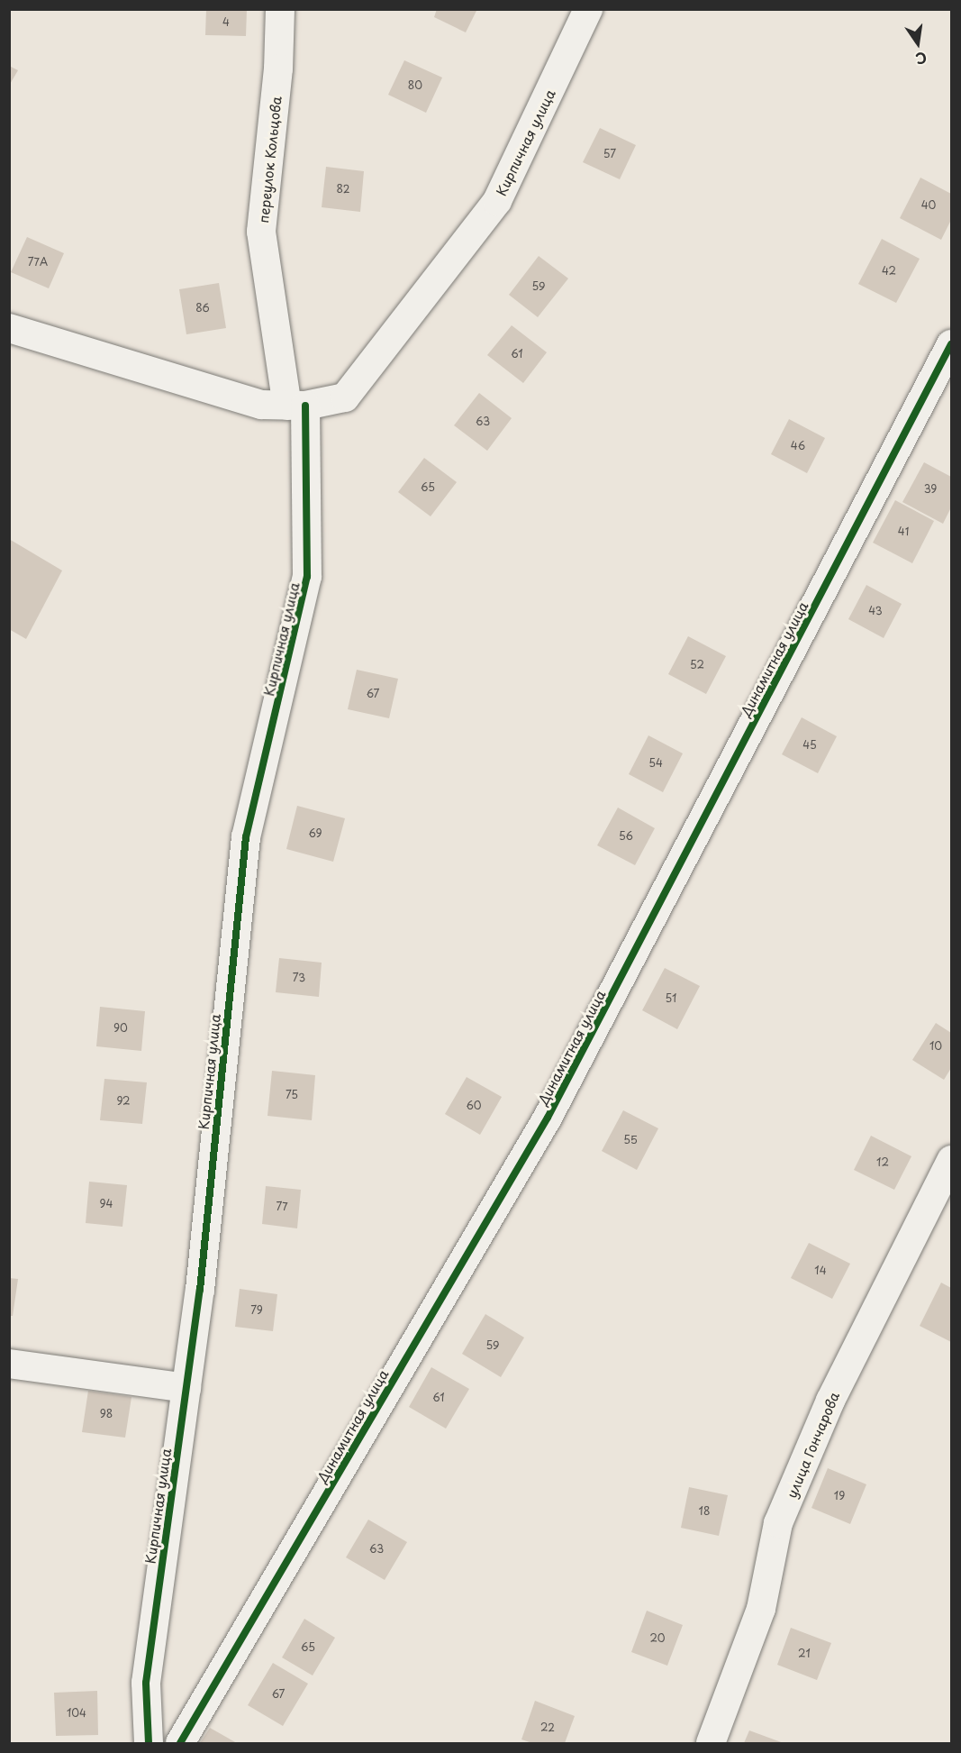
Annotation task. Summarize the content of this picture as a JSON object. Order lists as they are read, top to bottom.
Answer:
{
  "streets": {
    "street": [
      "Кирпичная улица",
      "переулок Кольцова",
      "Динамитная улица",
      "улица Гончарова"
    ]
  },
  "crossings": [
    ["Кирпичная улица", "переулок Кольцова"]
  ],
  "house_numbers": [
    "4",
    "80",
    "57",
    "82",
    "40",
    "77А",
    "42",
    "59",
    "86",
    "61",
    "63",
    "46",
    "65",
    "39",
    "41",
    "43",
    "52",
    "67",
    "45",
    "54",
    "69",
    "56",
    "73",
    "51",
    "90",
    "10",
    "75",
    "92",
    "60",
    "55",
    "12",
    "94",
    "77",
    "14",
    "79",
    "59",
    "61",
    "98",
    "19",
    "18",
    "63",
    "20",
    "65",
    "21",
    "67",
    "104",
    "22"
  ],
  "north": "bottom"
}
